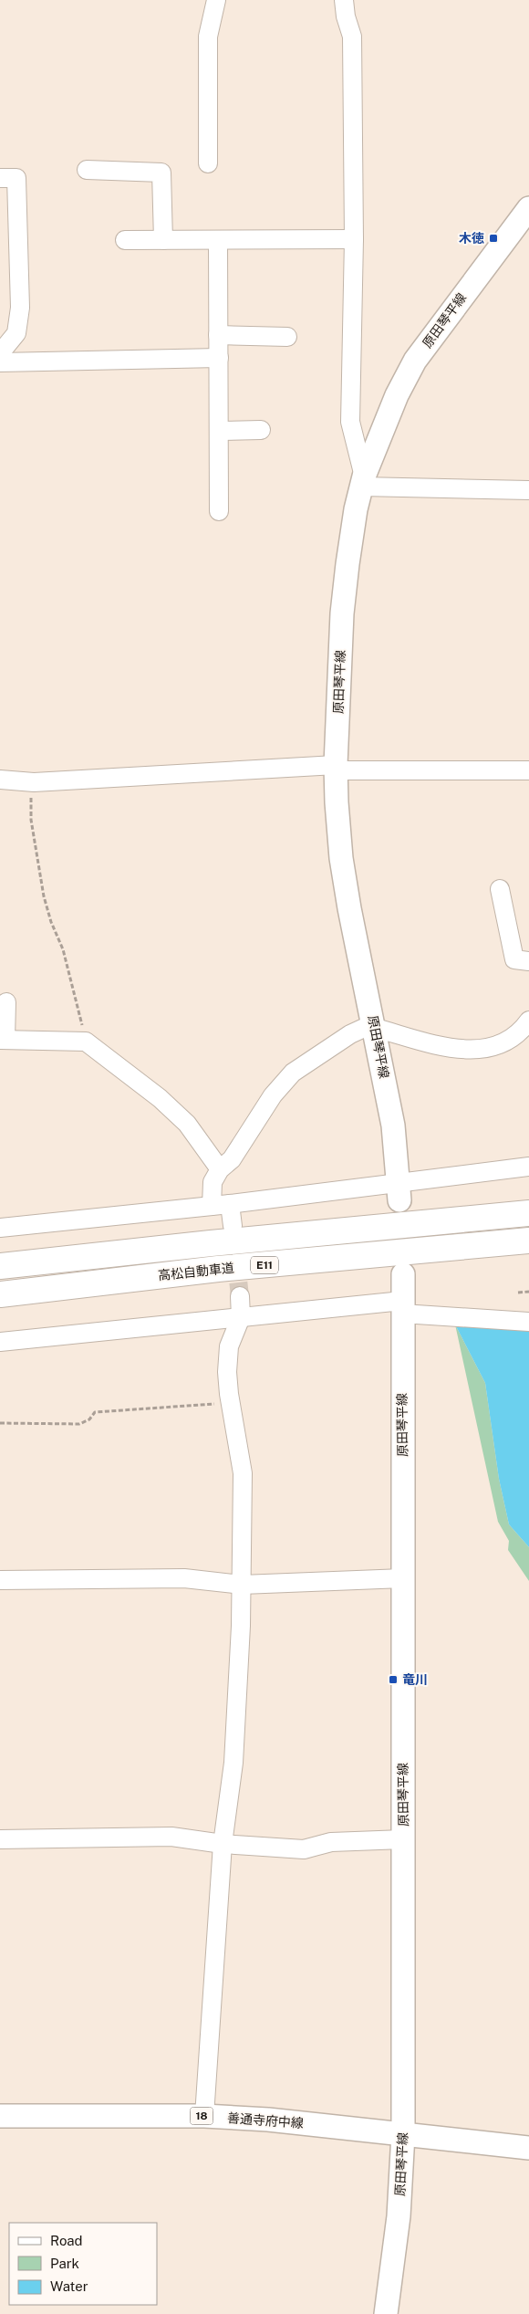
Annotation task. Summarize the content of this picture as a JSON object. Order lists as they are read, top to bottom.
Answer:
{
  "streets": {
    "highway": ["E11", "高松自動車道"],
    "main road": ["原田琴平線", "18", "善通寺府中線"]
  },
  "crossings": [
    ["原田琴平線", "善通寺府中線"]
  ],
  "places": {
    "transit": ["木徳", "竜川"]
  },
  "legend": ["Road", "Park", "Water"]
}
